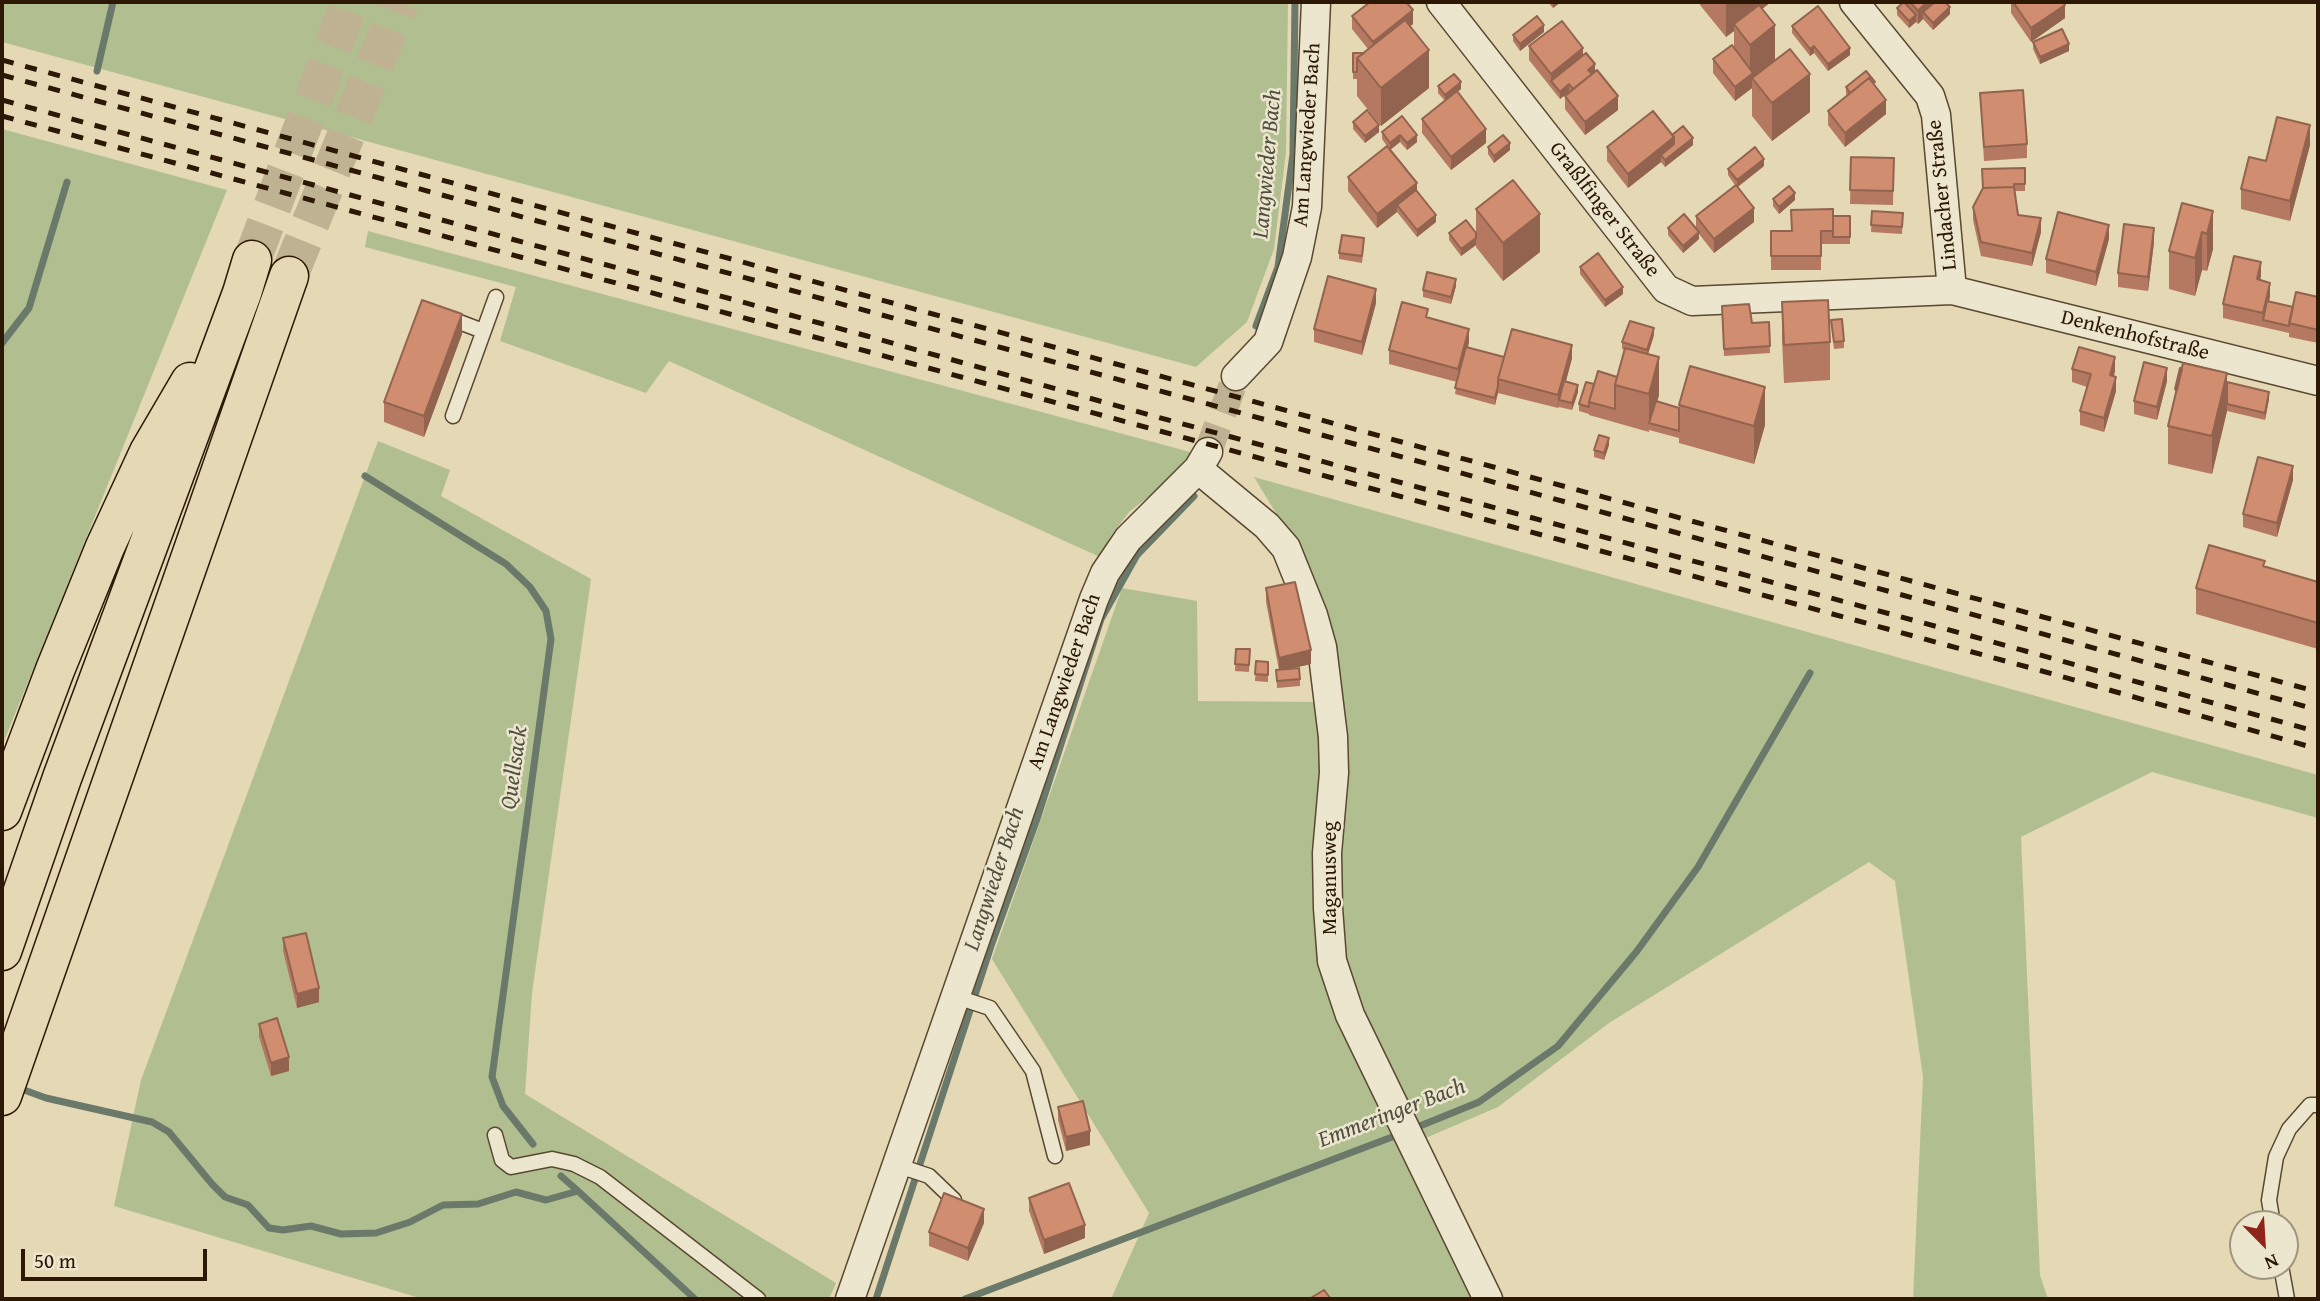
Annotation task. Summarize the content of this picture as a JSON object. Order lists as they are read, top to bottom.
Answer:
{
  "streets": {
    "street": [
      "Am Langwieder Bach",
      "Lindacher Straße",
      "Graßlfinger Straße",
      "Denkenhofstraße",
      "Maganusweg"
    ]
  },
  "crossings": [
    ["Am Langwieder Bach", "Maganusweg"],
    ["Lindacher Straße", "Graßlfinger Straße"],
    ["Lindacher Straße", "Denkenhofstraße"],
    ["Graßlfinger Straße", "Denkenhofstraße"]
  ],
  "water": ["Langwieder Bach", "Quellsack", "Emmeringer Bach"],
  "scale_bar": "50 m",
  "north": "bottom right"
}
